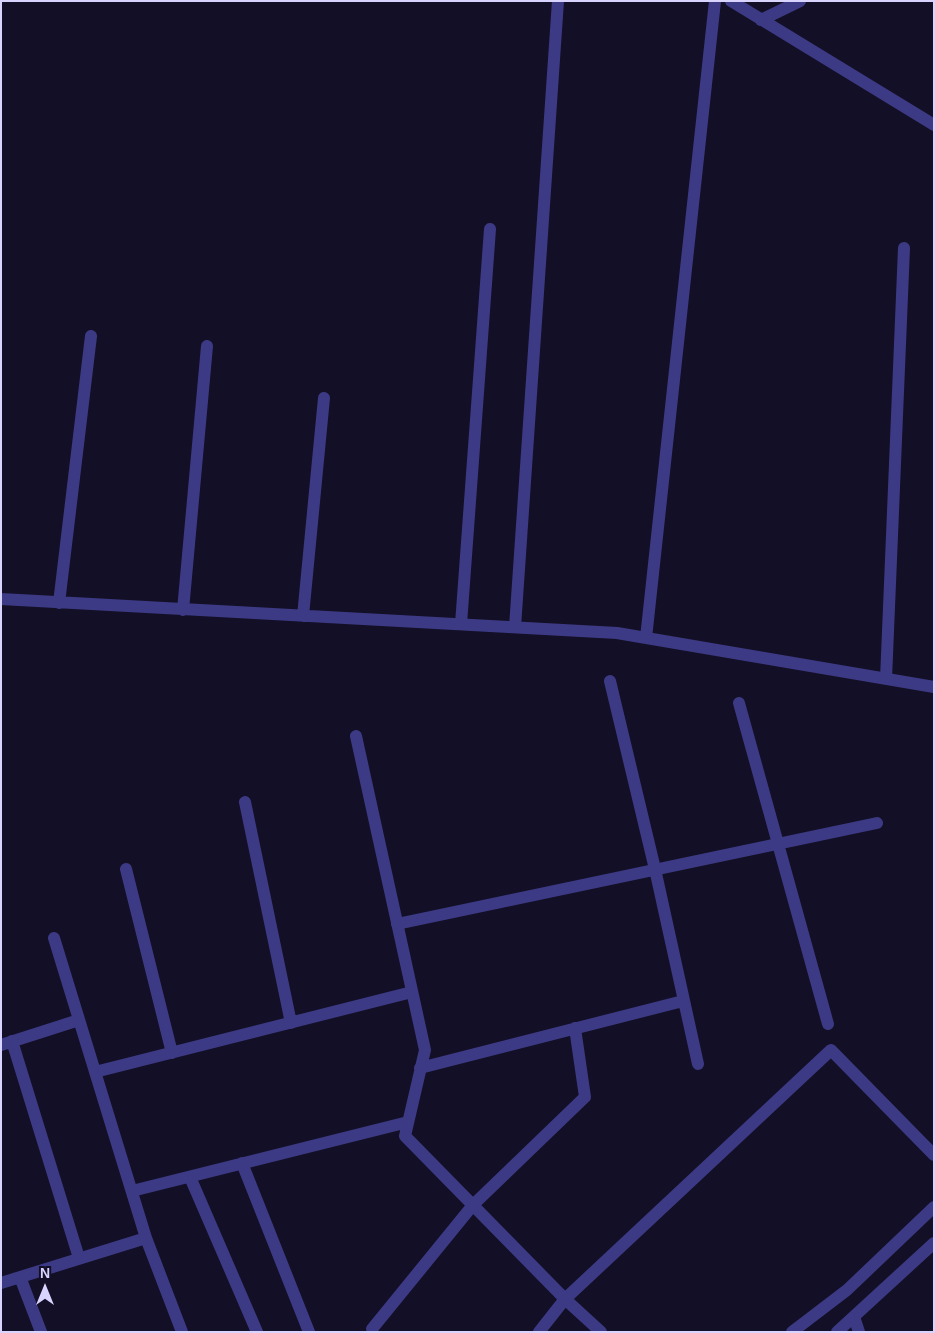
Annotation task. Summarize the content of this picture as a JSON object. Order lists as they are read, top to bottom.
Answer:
{
  "north": "top"
}
